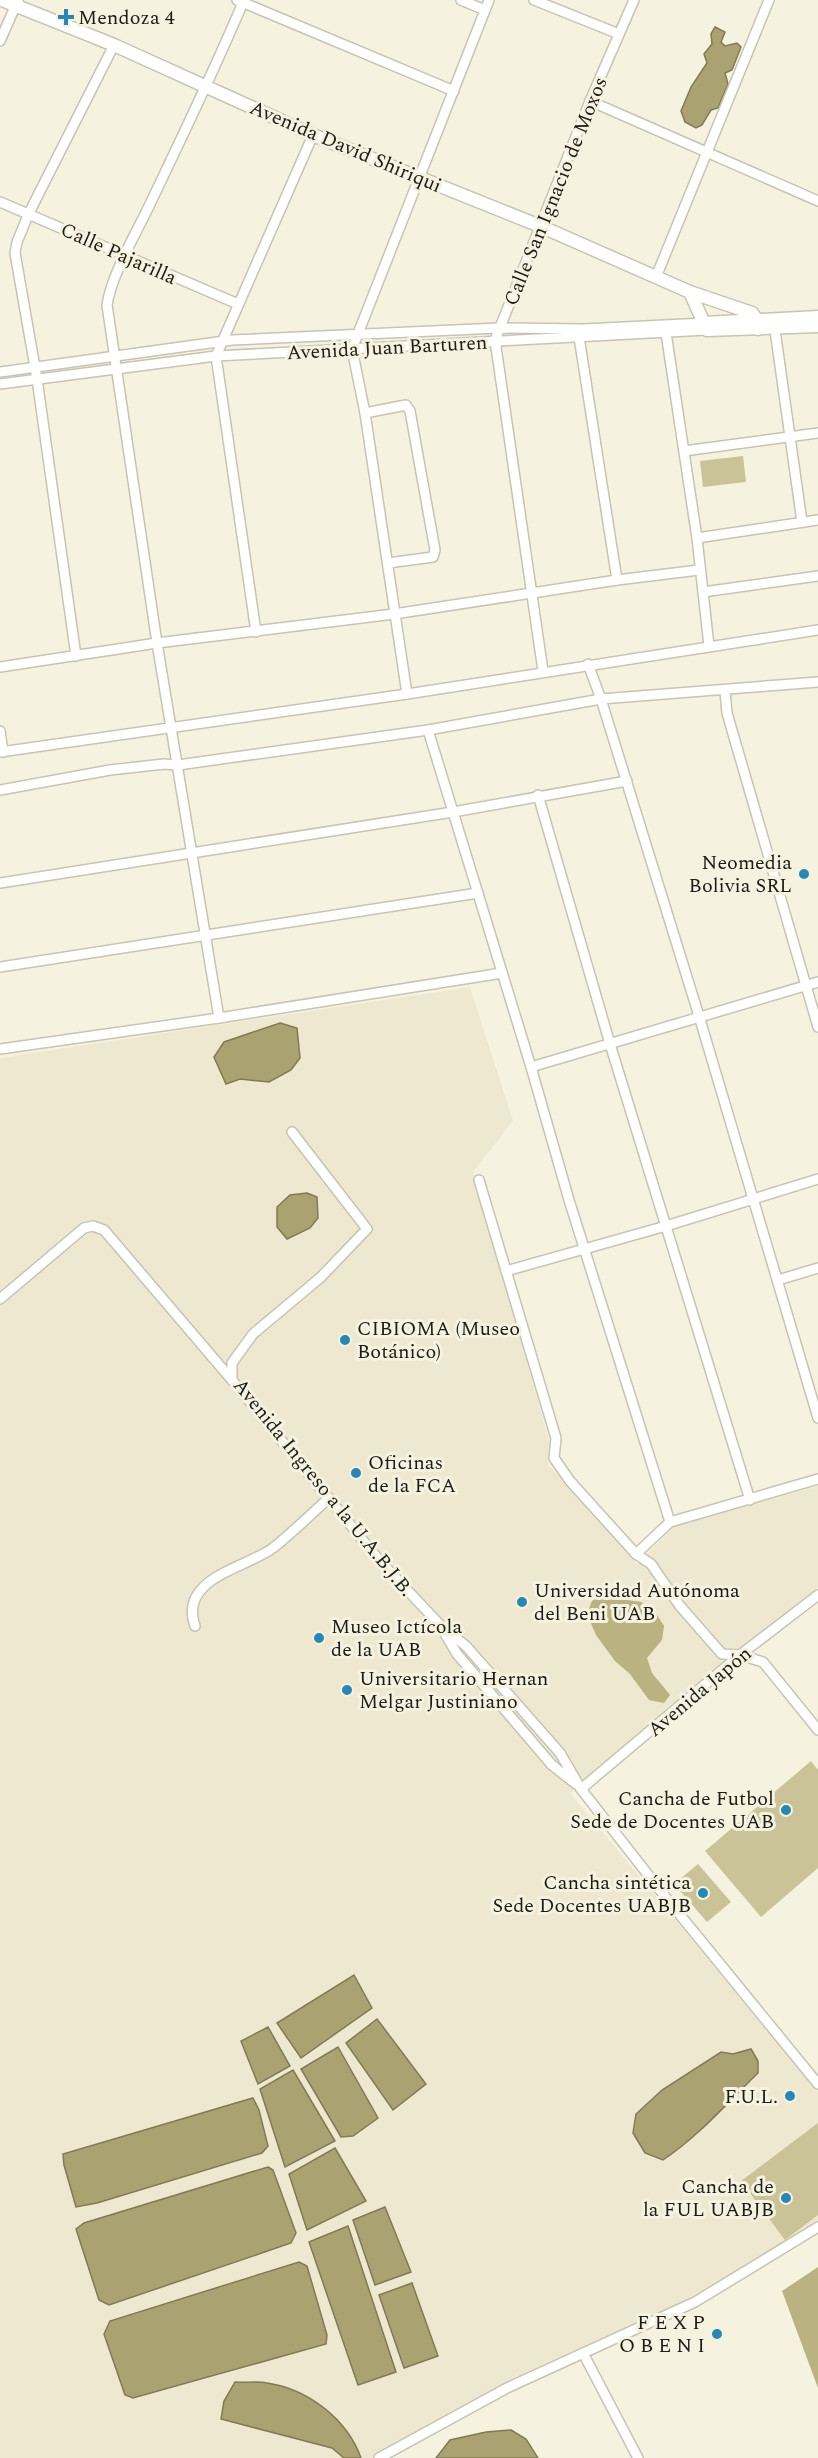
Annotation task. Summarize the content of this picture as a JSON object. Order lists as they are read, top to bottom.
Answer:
{
  "streets": {
    "main road": ["Avenida David Shiriqui", "Avenida Juan Barturen"],
    "street": [
      "Calle San Ignacio de Moxos",
      "Calle Pajarilla",
      "Avenida Ingreso a la U.A.B.J.B.",
      "Avenida Japón"
    ]
  },
  "crossings": [
    ["Avenida David Shiriqui", "Calle San Ignacio de Moxos"],
    ["Avenida David Shiriqui", "Avenida Juan Barturen"],
    ["Calle San Ignacio de Moxos", "Avenida Juan Barturen"],
    ["Avenida Ingreso a la U.A.B.J.B.", "Avenida Japón"]
  ],
  "places": {
    "health": ["Mendoza 4"],
    "other": [
      "Neomedia Bolivia SRL",
      "CIBIOMA (Museo Botánico)",
      "Oficinas de la FCA",
      "Universidad Autónoma del Beni UAB",
      "Museo Ictícola de la UAB",
      "Universitario Hernan Melgar Justiniano",
      "Cancha de Futbol Sede de Docentes UAB",
      "Cancha sintética Sede Docentes UABJB",
      "F.U.L.",
      "Cancha de la FUL UABJB",
      "F E X P O B E N I"
    ]
  }
}
